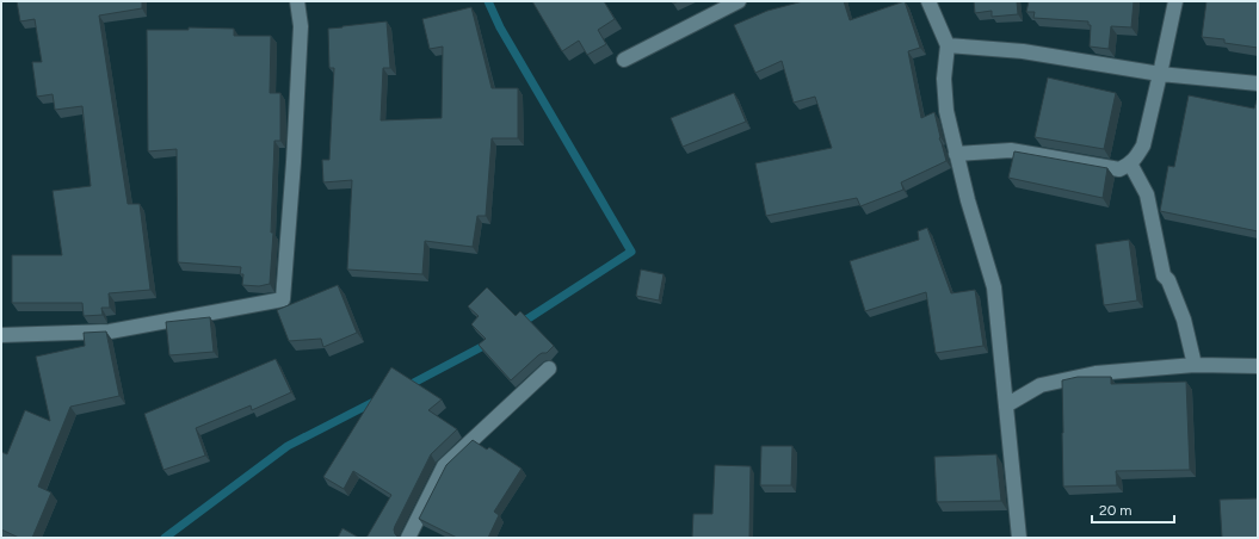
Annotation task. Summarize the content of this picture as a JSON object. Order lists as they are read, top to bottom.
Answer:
{
  "scale_bar": "20 m"
}
